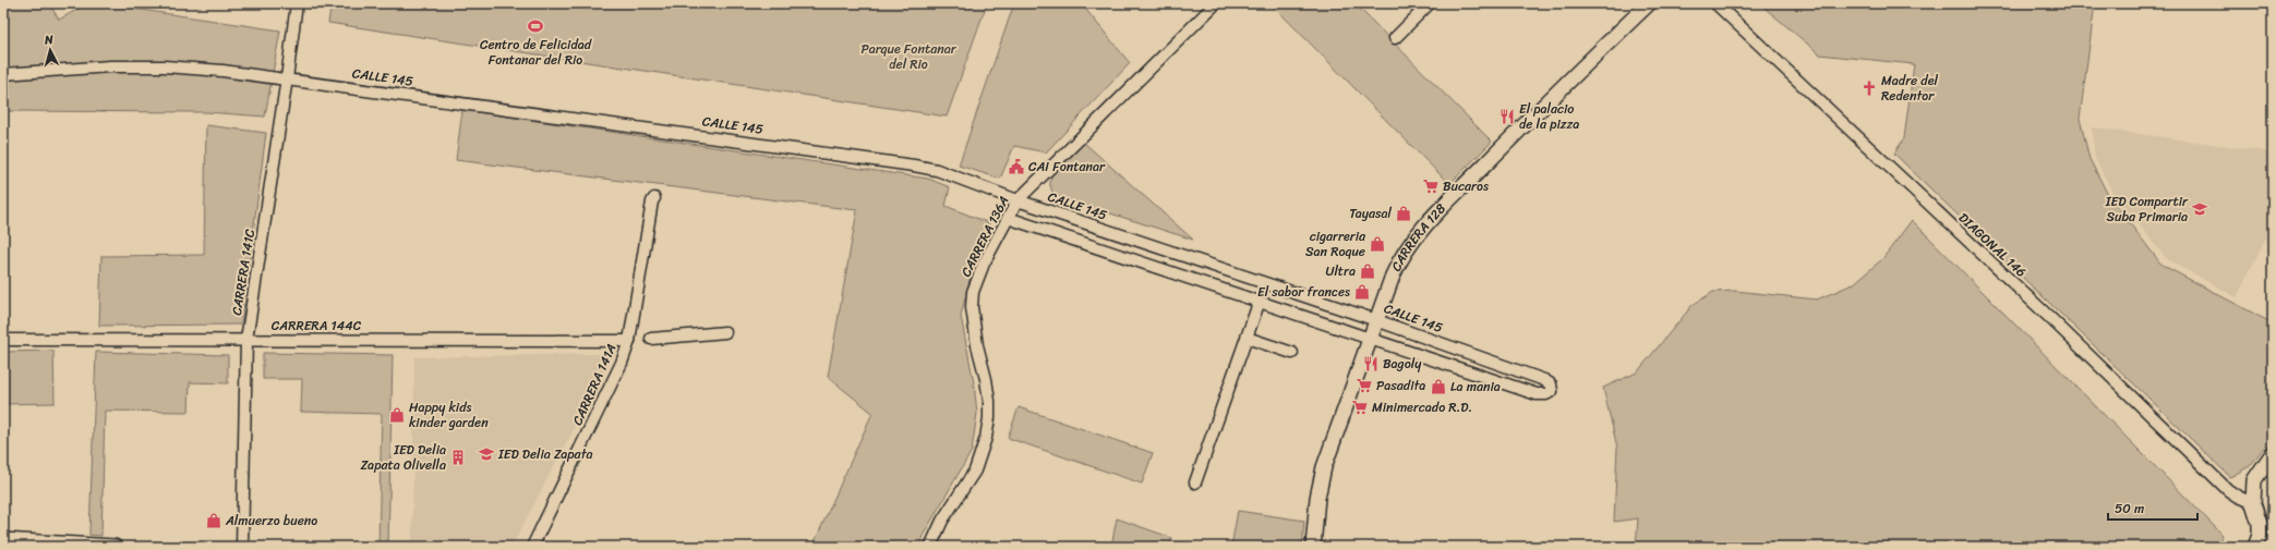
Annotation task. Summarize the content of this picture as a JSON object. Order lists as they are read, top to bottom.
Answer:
{
  "streets": {
    "street": [
      "CALLE 145",
      "CARRERA 136A",
      "CARRERA 128",
      "DIAGONAL 146",
      "CARRERA 141C",
      "CARRERA 144C",
      "CARRERA 141A"
    ]
  },
  "crossings": [
    ["CALLE 145", "CARRERA 136A"],
    ["CALLE 145", "CARRERA 128"],
    ["CALLE 145", "CARRERA 141C"],
    ["CARRERA 141C", "CARRERA 144C"],
    ["CARRERA 144C", "CARRERA 141A"]
  ],
  "parks": ["Parque Fontanar del Rio"],
  "places": {
    "sports": ["Centro de Felicidad Fontanar del Rio"],
    "church": ["Madre del Redentor"],
    "restaurant": ["El palacio de la pizza", "Bagoly"],
    "public building": ["CAI Fontanar"],
    "supermarket": ["Bucaros", "Pasadita", "Minimercado R.D."],
    "school or university": ["IED Compartir Suba Primaria", "IED Delia Zapata"],
    "shop": [
      "Tayasal",
      "cigarreria San Roque",
      "Ultra",
      "El sabor frances",
      "La mania",
      "Happy kids kinder garden",
      "Almuerzo bueno"
    ],
    "building": ["IED Delia Zapata Olivella"]
  },
  "scale_bar": "50 m",
  "north": "top"
}
